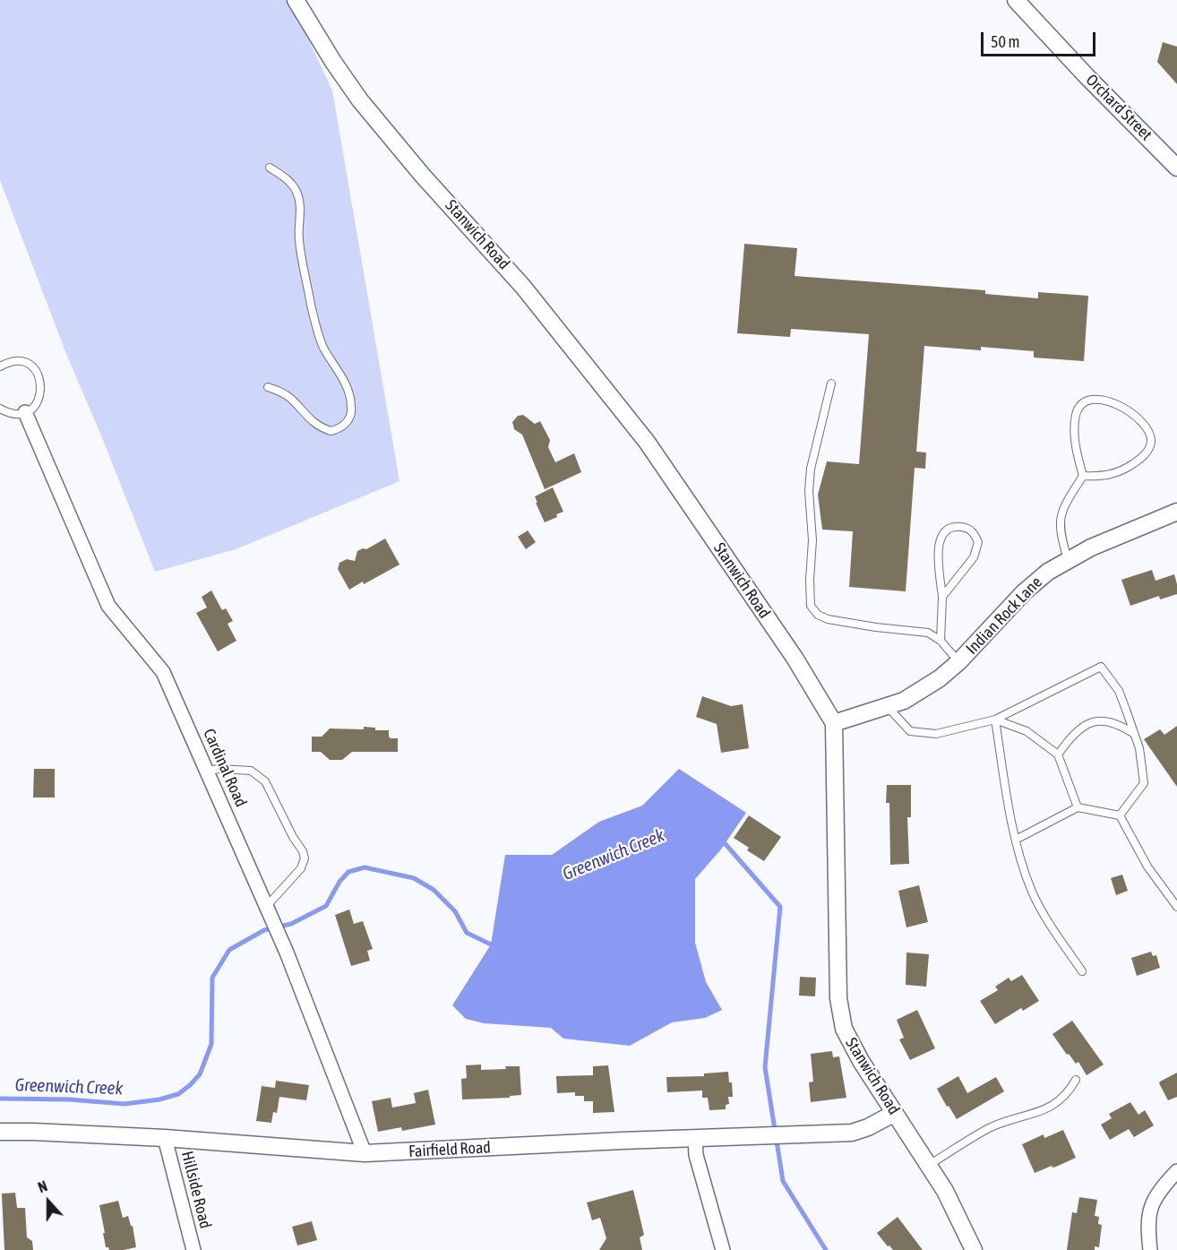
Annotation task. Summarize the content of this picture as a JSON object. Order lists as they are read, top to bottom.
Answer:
{
  "streets": {
    "street": [
      "Orchard Street",
      "Stanwich Road",
      "Indian Rock Lane",
      "Cardinal Road",
      "Fairfield Road",
      "Hillside Road"
    ]
  },
  "crossings": [
    ["Stanwich Road", "Indian Rock Lane"],
    ["Stanwich Road", "Fairfield Road"],
    ["Cardinal Road", "Fairfield Road"],
    ["Fairfield Road", "Hillside Road"]
  ],
  "water": ["Greenwich Creek"],
  "scale_bar": "50 m",
  "north": "top"
}
